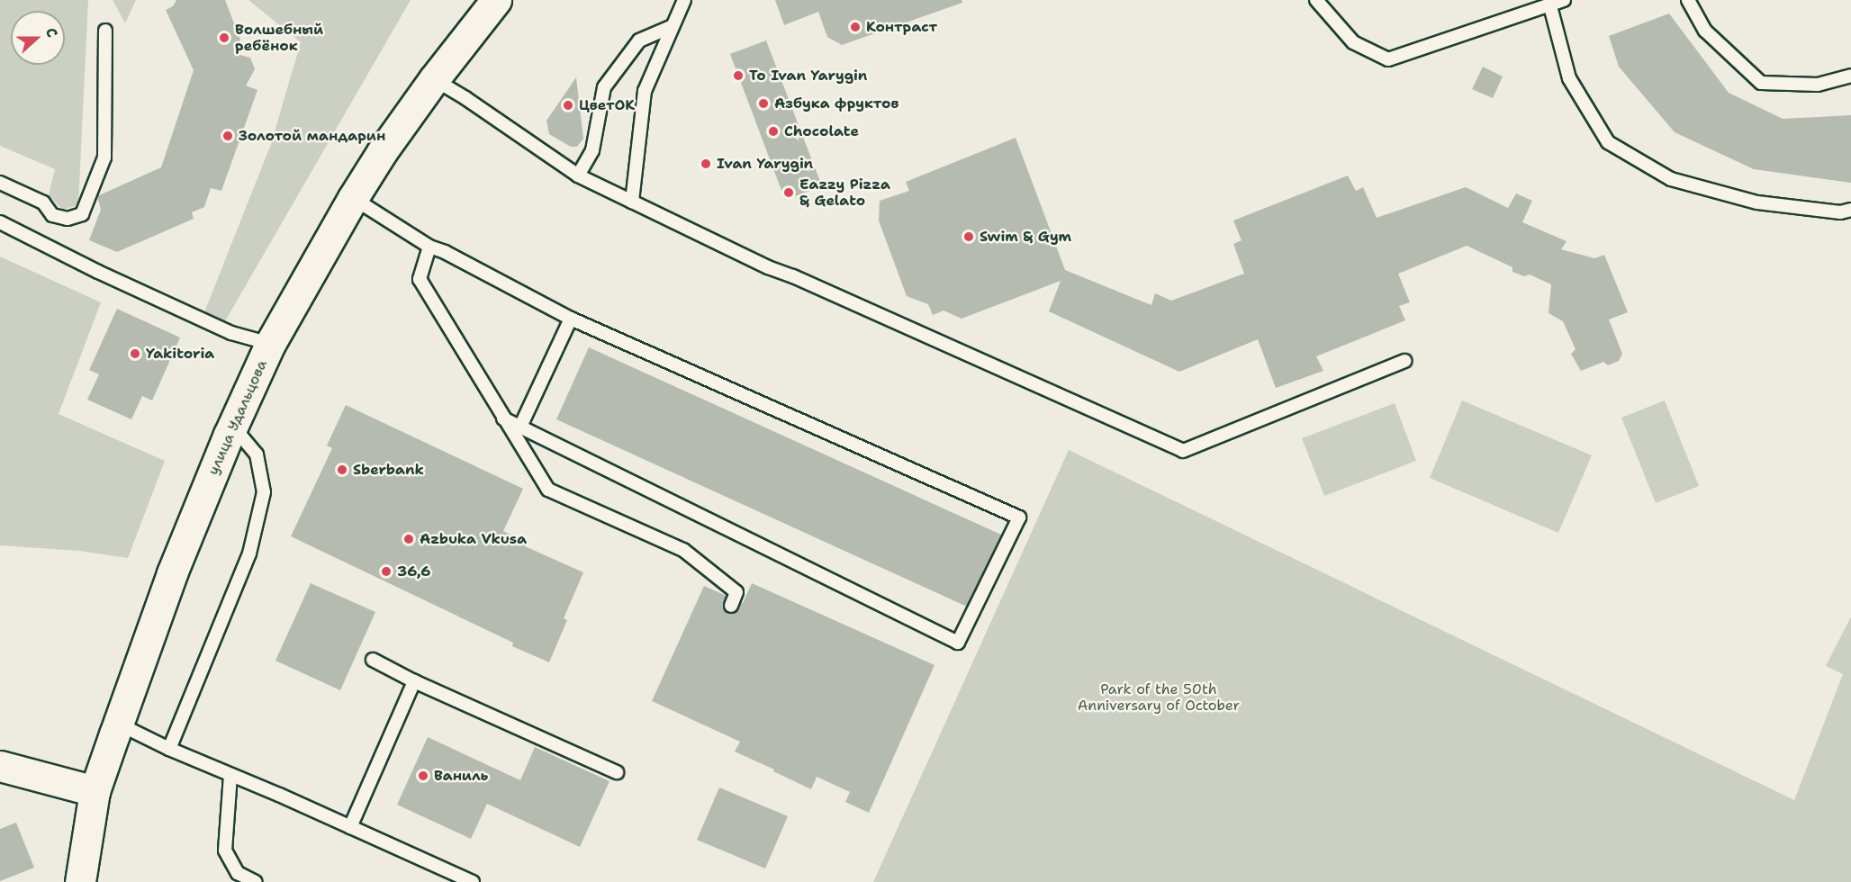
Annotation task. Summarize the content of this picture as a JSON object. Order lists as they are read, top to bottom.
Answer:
{
  "streets": {
    "street": ["улица Удальцова"]
  },
  "parks": ["Park of the 50th Anniversary of October"],
  "places": [
    "Контраст",
    "Волшебный ребёнок",
    "To Ivan Yarygin",
    "Азбука фруктов",
    "ЦветОК",
    "Chocolate",
    "Золотой мандарин",
    "Ivan Yarygin",
    "Eazzy Pizza & Gelato",
    "Swim & Gym",
    "Yakitoria",
    "Sberbank",
    "Azbuka Vkusa",
    "36,6",
    "Ваниль"
  ],
  "north": "right"
}
